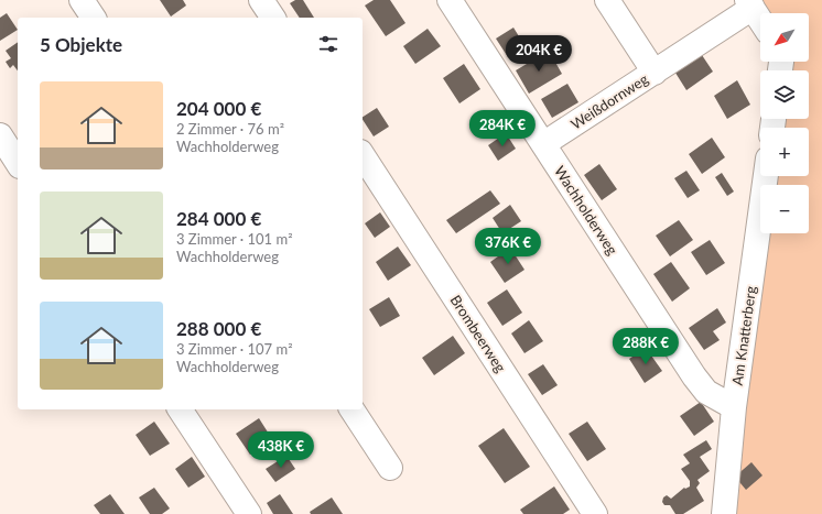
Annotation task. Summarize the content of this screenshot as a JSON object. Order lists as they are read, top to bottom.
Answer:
{
  "streets": {
    "street": [
      "Weißdornweg",
      "Wachholderweg",
      "Brombeerweg",
      "Am Knatterberg"
    ]
  },
  "crossings": [
    ["Weißdornweg", "Wachholderweg"],
    ["Wachholderweg", "Am Knatterberg"]
  ],
  "north": "bottom left",
  "page": {
    "map_buttons": ["+", "−"],
    "heading": "5 Objekte",
    "price": [
      "204K €",
      "284K €",
      "376K €",
      "288K €",
      "438K €"
    ],
    "list": [
      {
        "name": "204 000 €",
        "note": "2 Zimmer · 76 m² · Wachholderweg"
      },
      {
        "name": "284 000 €",
        "note": "3 Zimmer · 101 m² · Wachholderweg"
      },
      {
        "name": "288 000 €",
        "note": "3 Zimmer · 107 m² · Wachholderweg"
      }
    ]
  }
}
